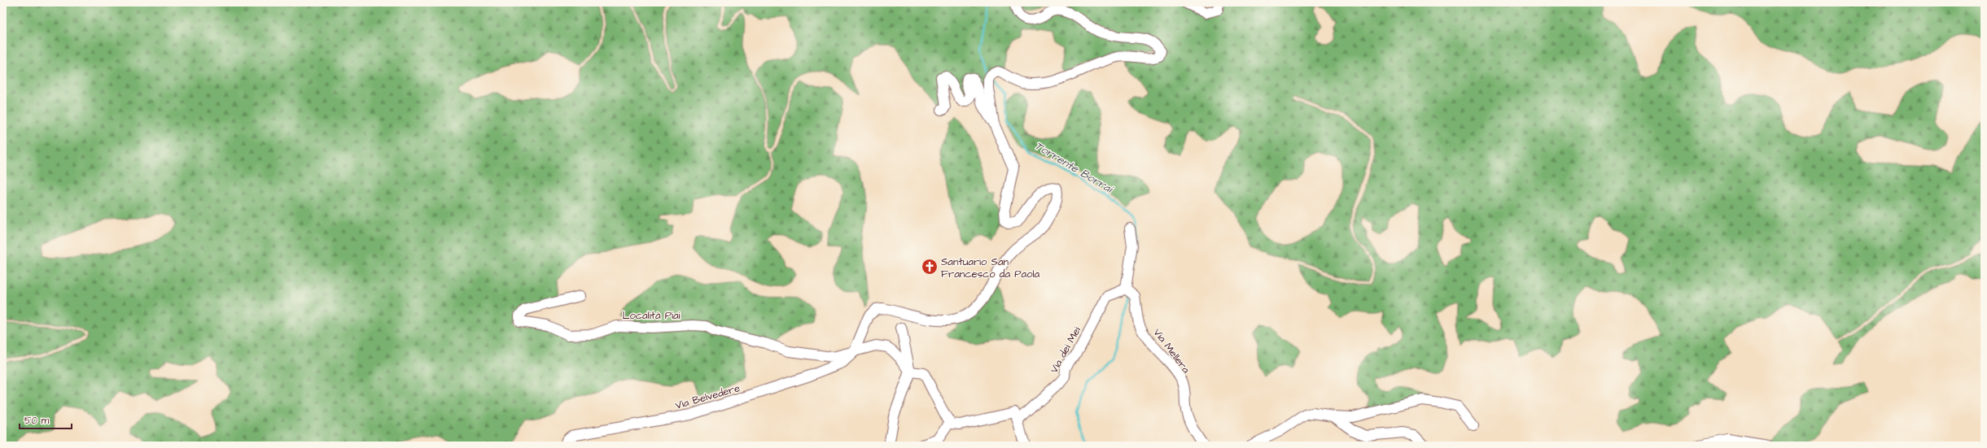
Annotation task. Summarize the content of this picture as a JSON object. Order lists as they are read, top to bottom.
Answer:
{
  "streets": {
    "street": [
      "Località Piai",
      "Via dei Mei",
      "Via Mellera",
      "Via Belvedere"
    ]
  },
  "crossings": [
    ["Località Piai", "Via Belvedere"],
    ["Via dei Mei", "Via Mellera"]
  ],
  "water": ["Torrente Borrai"],
  "places": {
    "church": ["Santuario San Francesco da Paola"]
  },
  "scale_bar": "50 m"
}
